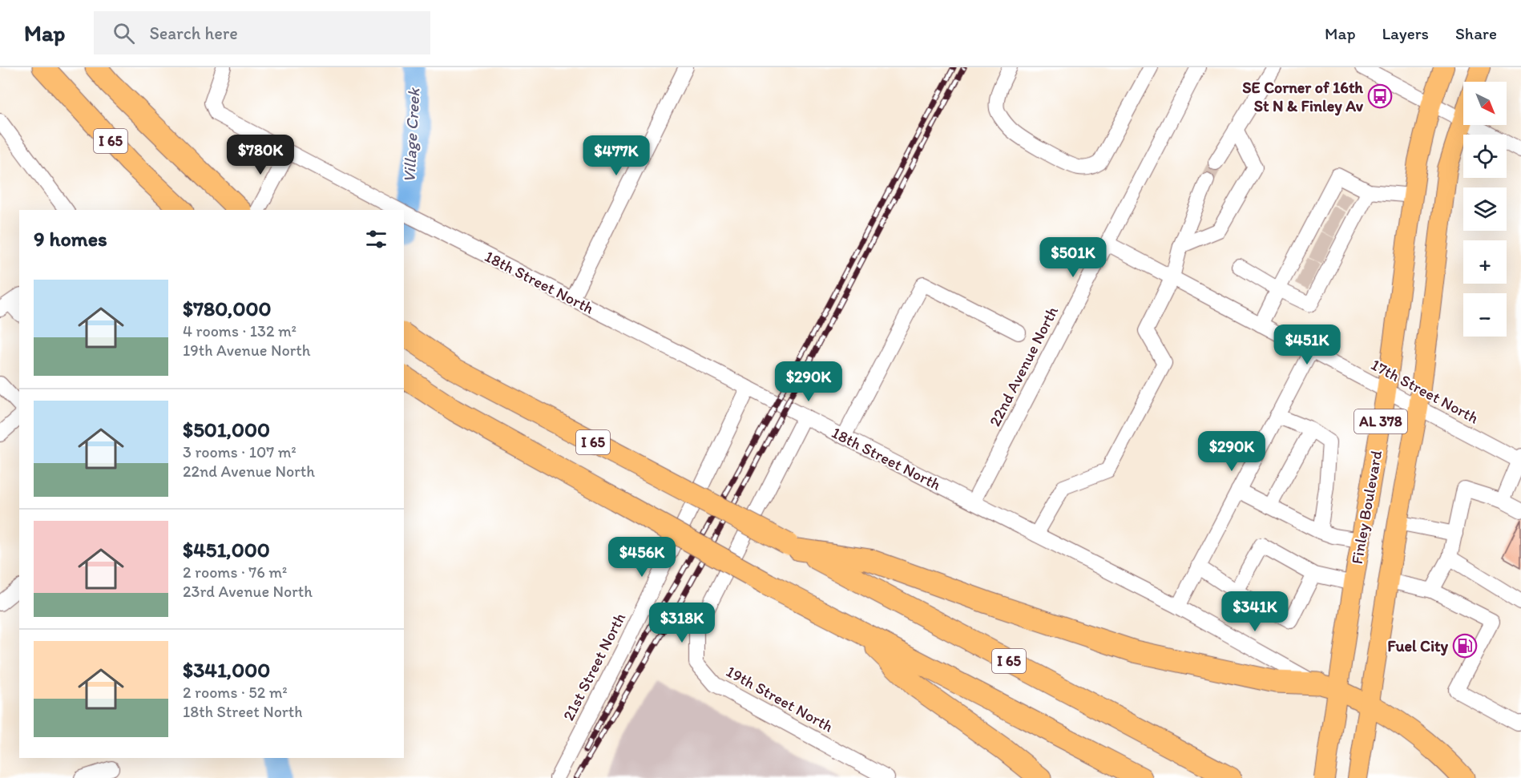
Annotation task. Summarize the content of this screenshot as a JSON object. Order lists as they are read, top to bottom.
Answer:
{
  "streets": {
    "highway": ["I 65"],
    "main road": ["18th Street North", "AL 378", "Finley Boulevard"],
    "street": [
      "22nd Avenue North",
      "17th Street North",
      "21st Street North",
      "19th Street North"
    ]
  },
  "crossings": [
    ["18th Street North", "22nd Avenue North"],
    ["18th Street North", "AL 378"],
    ["18th Street North", "Finley Boulevard"],
    ["18th Street North", "21st Street North"],
    ["18th Street North", "19th Street North"],
    ["22nd Avenue North", "17th Street North"],
    ["17th Street North", "AL 378"],
    ["17th Street North", "Finley Boulevard"]
  ],
  "water": ["Village Creek"],
  "places": {
    "bus stop": ["SE Corner of 16th St N & Finley Av"],
    "fuel station": ["Fuel City"]
  },
  "north": "bottom right",
  "page": {
    "header": "Map",
    "search": "Search here",
    "nav": ["Map", "Layers", "Share"],
    "map_buttons": ["+", "−"],
    "price": [
      "$780K",
      "$477K",
      "$501K",
      "$451K",
      "$290K",
      "$290K",
      "$456K",
      "$341K",
      "$318K"
    ],
    "heading": "9 homes",
    "list": [
      {
        "name": "$780,000",
        "note": "4 rooms · 132 m² · 19th Avenue North"
      },
      {
        "name": "$501,000",
        "note": "3 rooms · 107 m² · 22nd Avenue North"
      },
      {
        "name": "$451,000",
        "note": "2 rooms · 76 m² · 23rd Avenue North"
      },
      {
        "name": "$341,000",
        "note": "2 rooms · 52 m² · 18th Street North"
      }
    ]
  }
}
